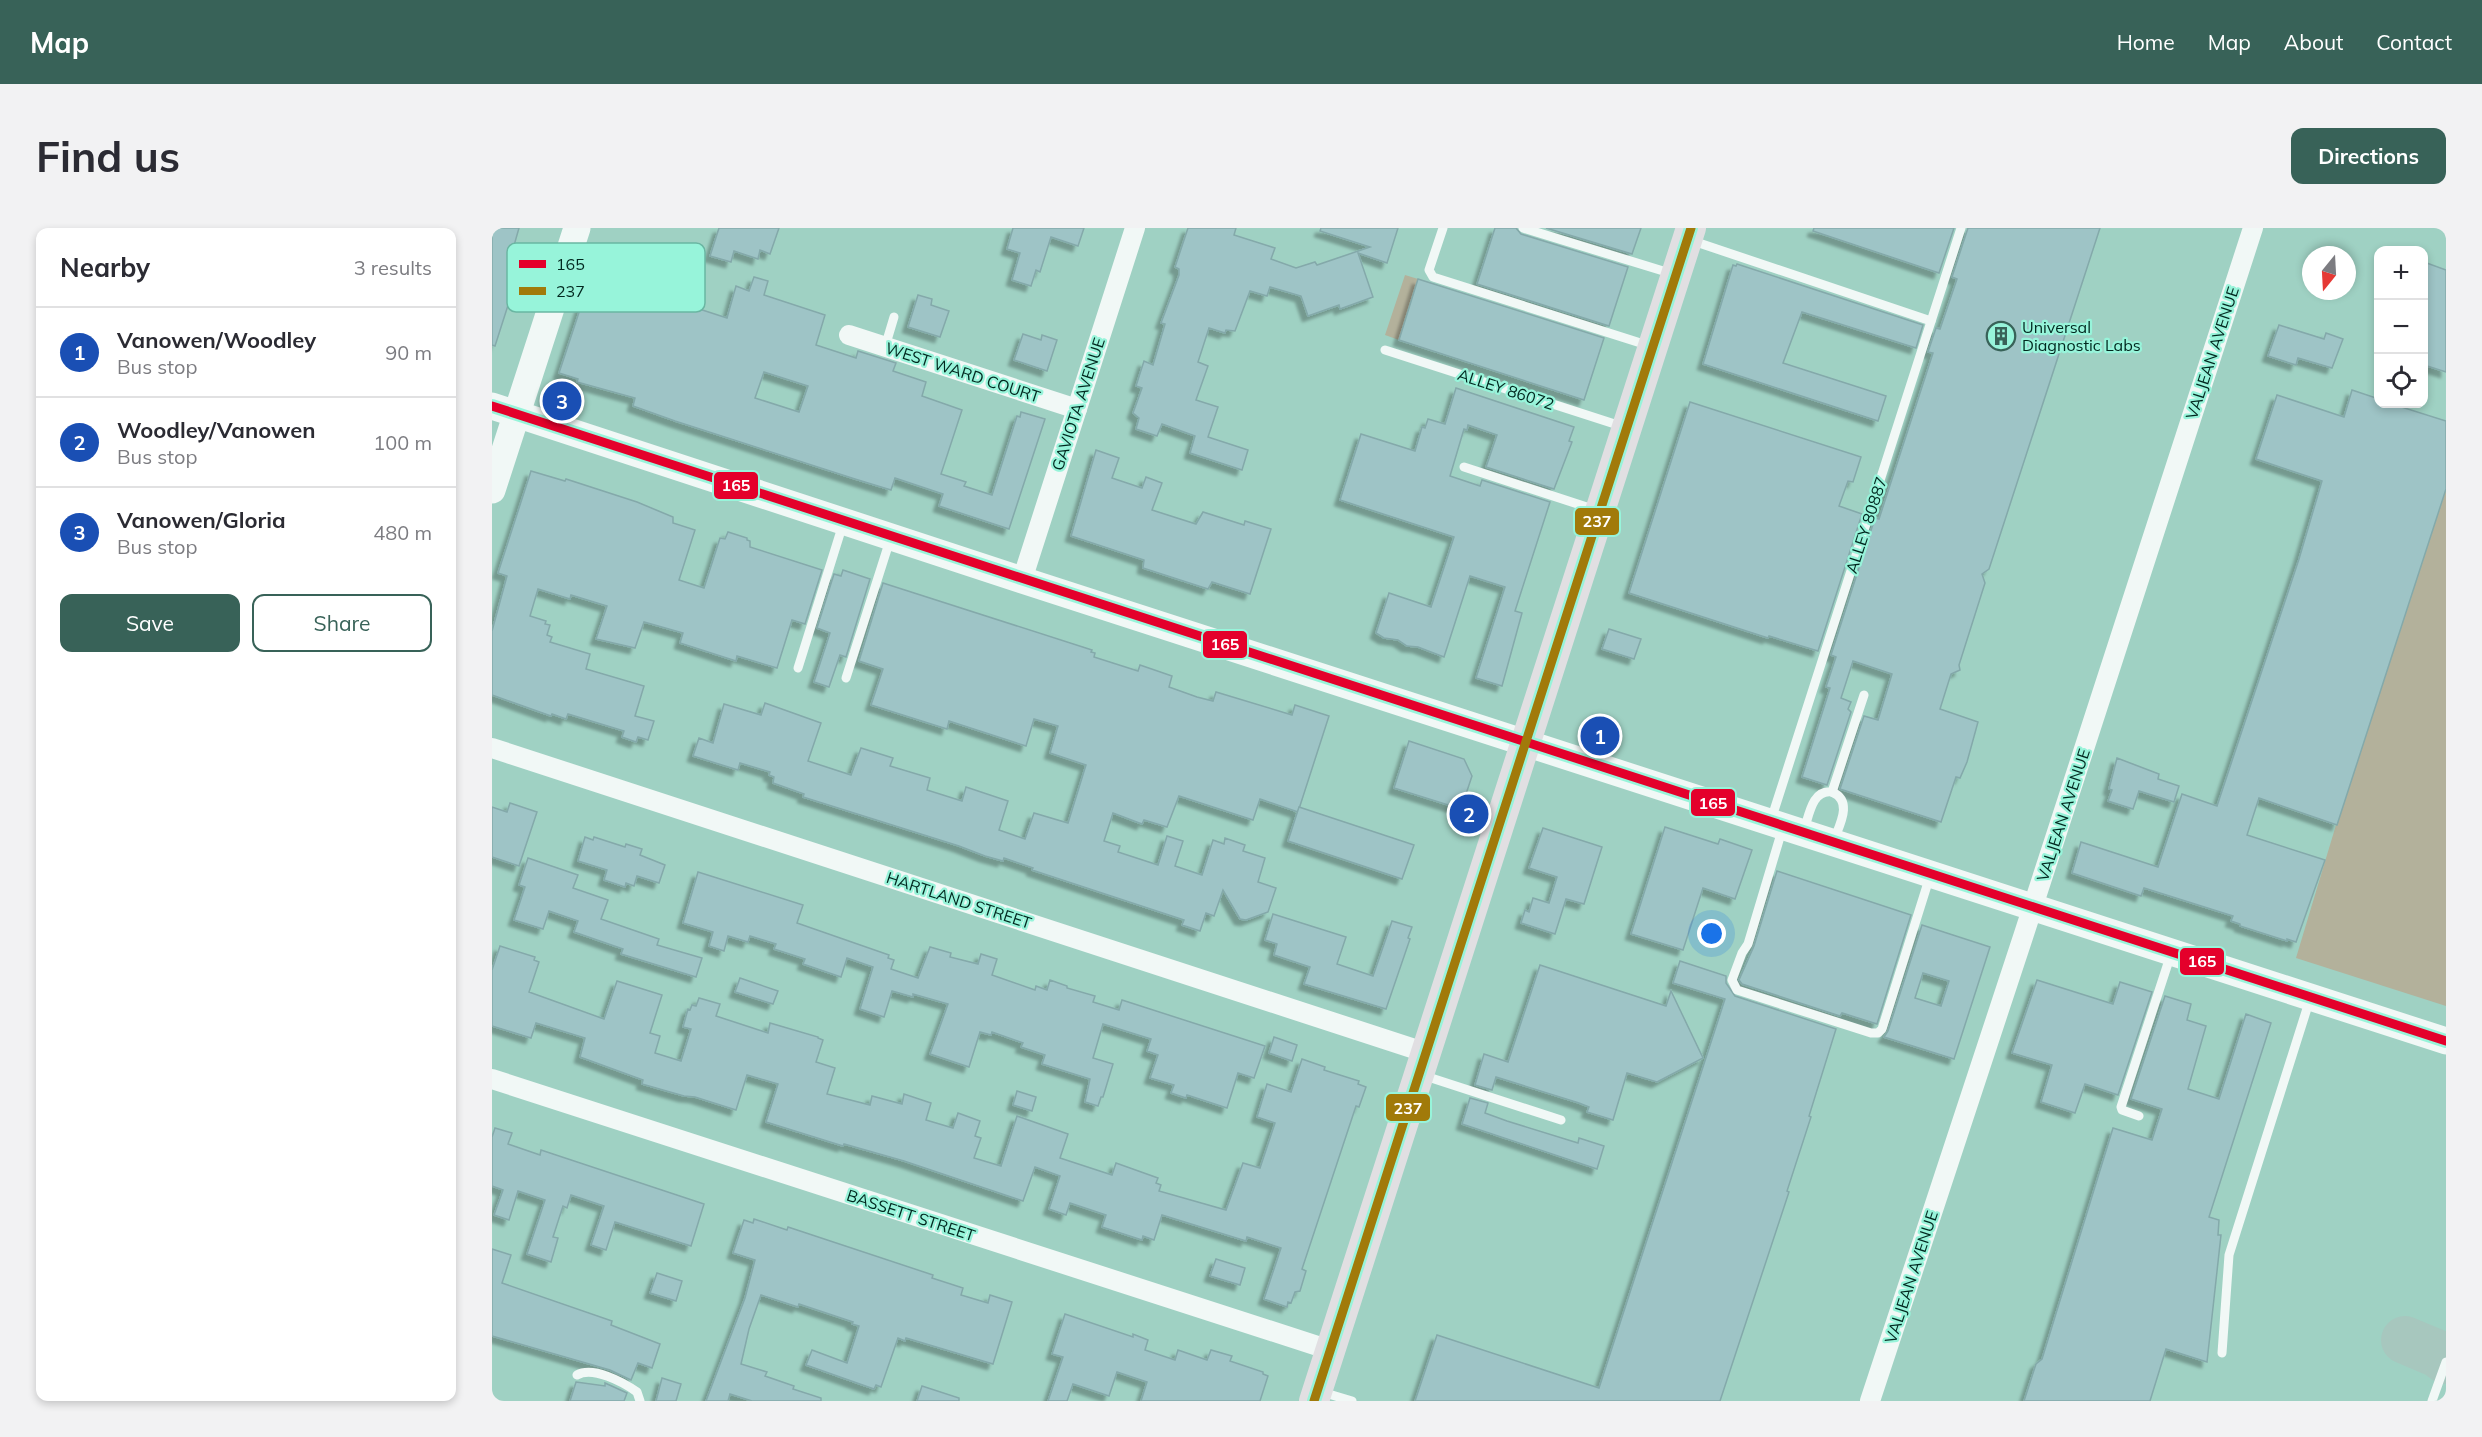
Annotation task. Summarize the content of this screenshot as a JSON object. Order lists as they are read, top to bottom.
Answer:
{
  "streets": {
    "street": [
      "VALJEAN AVENUE",
      "WEST WARD COURT",
      "GAVIOTA AVENUE",
      "HARTLAND STREET",
      "BASSETT STREET"
    ],
    "lane": ["ALLEY 86072", "ALLEY 80887"]
  },
  "crossings": [
    ["WEST WARD COURT", "GAVIOTA AVENUE"]
  ],
  "places": {
    "building": ["Universal Diagnostic Labs"]
  },
  "lines": ["transit line 237", "transit line 165"],
  "legend": ["165", "237"],
  "north": "bottom",
  "page": {
    "header": "Map",
    "nav": [
      "Home",
      "Map",
      "About",
      "Contact"
    ],
    "buttons": [
      "Directions",
      ["Save", "Share"]
    ],
    "title": "Find us",
    "heading": ["Nearby", "3 results"],
    "map_buttons": ["+", "−"],
    "list": [
      {
        "mark": "1",
        "name": "Vanowen/Woodley",
        "note": "Bus stop",
        "value": "90 m"
      },
      {
        "mark": "2",
        "name": "Woodley/Vanowen",
        "note": "Bus stop",
        "value": "100 m"
      },
      {
        "mark": "3",
        "name": "Vanowen/Gloria",
        "note": "Bus stop",
        "value": "480 m"
      }
    ],
    "pins": ["3", "1", "2"]
  }
}
